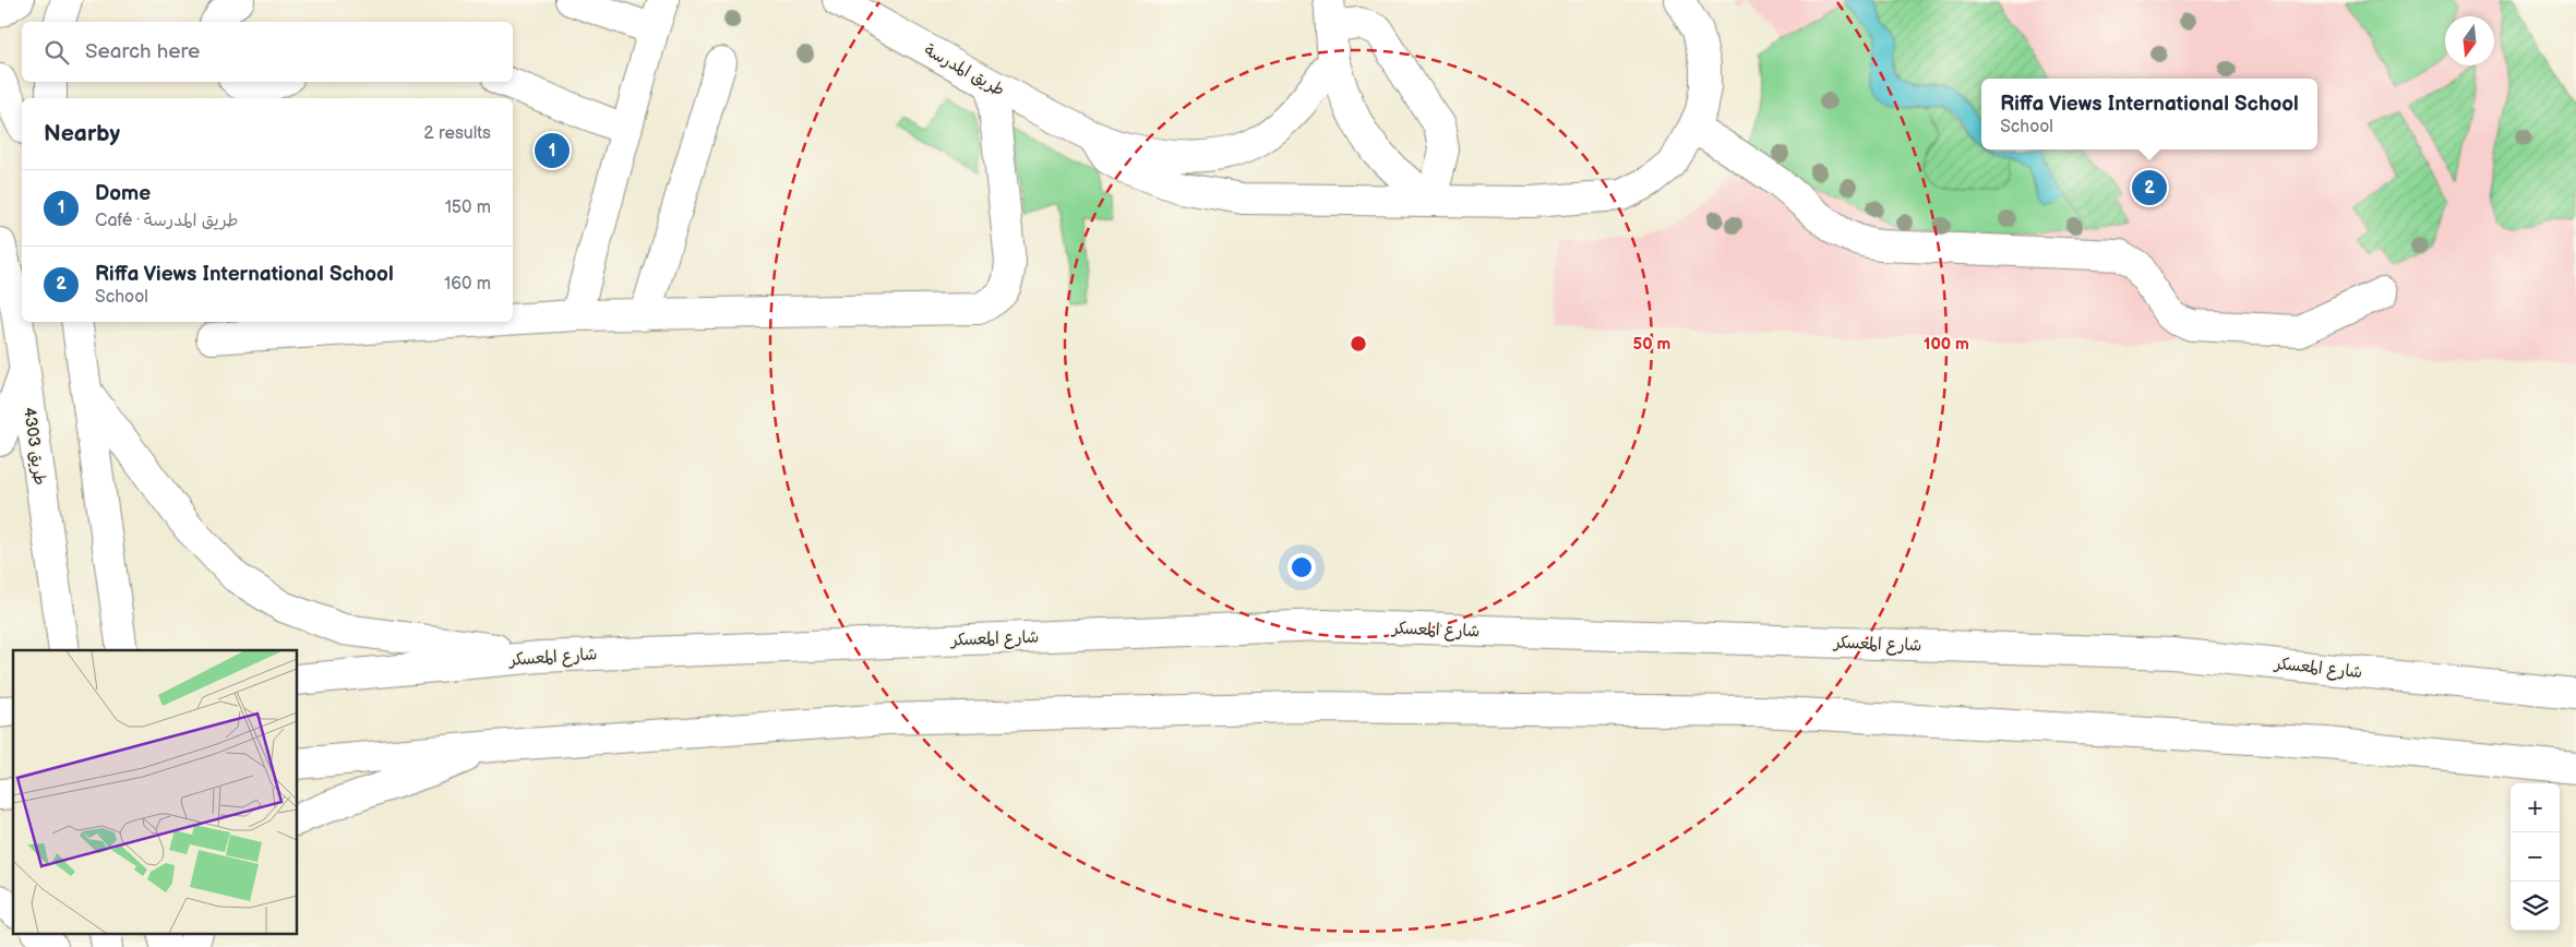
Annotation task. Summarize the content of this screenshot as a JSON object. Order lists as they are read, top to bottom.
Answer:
{
  "streets": {
    "main road": ["طريق المدرسة", "طريق 4303", "شارع المعسكر"]
  },
  "north": "bottom",
  "page": {
    "search": "Search here",
    "popup": ["Riffa Views International School", "School"],
    "heading": ["Nearby", "2 results"],
    "pins": ["1", "2"],
    "list": [
      {
        "mark": "1",
        "name": "Dome",
        "note": "Café · طريق المدرسة",
        "value": "150 m"
      },
      {
        "mark": "2",
        "name": "Riffa Views International School",
        "note": "School",
        "value": "160 m"
      }
    ],
    "map_buttons": ["+", "−"]
  },
  "rings": ["50 m", "100 m"]
}
